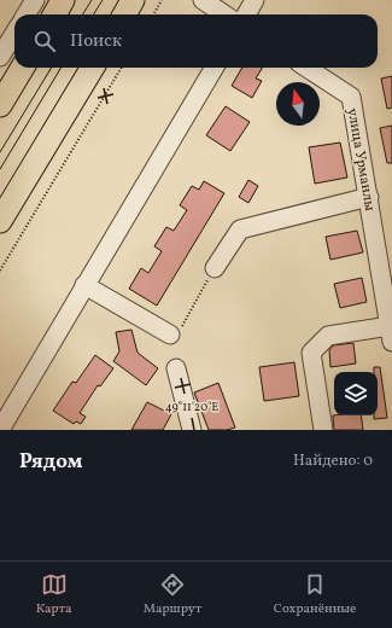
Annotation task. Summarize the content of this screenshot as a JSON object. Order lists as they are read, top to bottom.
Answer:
{
  "streets": {
    "street": ["улица Урманлы"]
  },
  "north": "top",
  "page": {
    "search": "Поиск",
    "heading": ["Рядом", "Найдено: 0"],
    "nav": ["Карта", "Маршрут", "Сохранённые"]
  },
  "coordinates": ["49°11'20\"E"]
}
